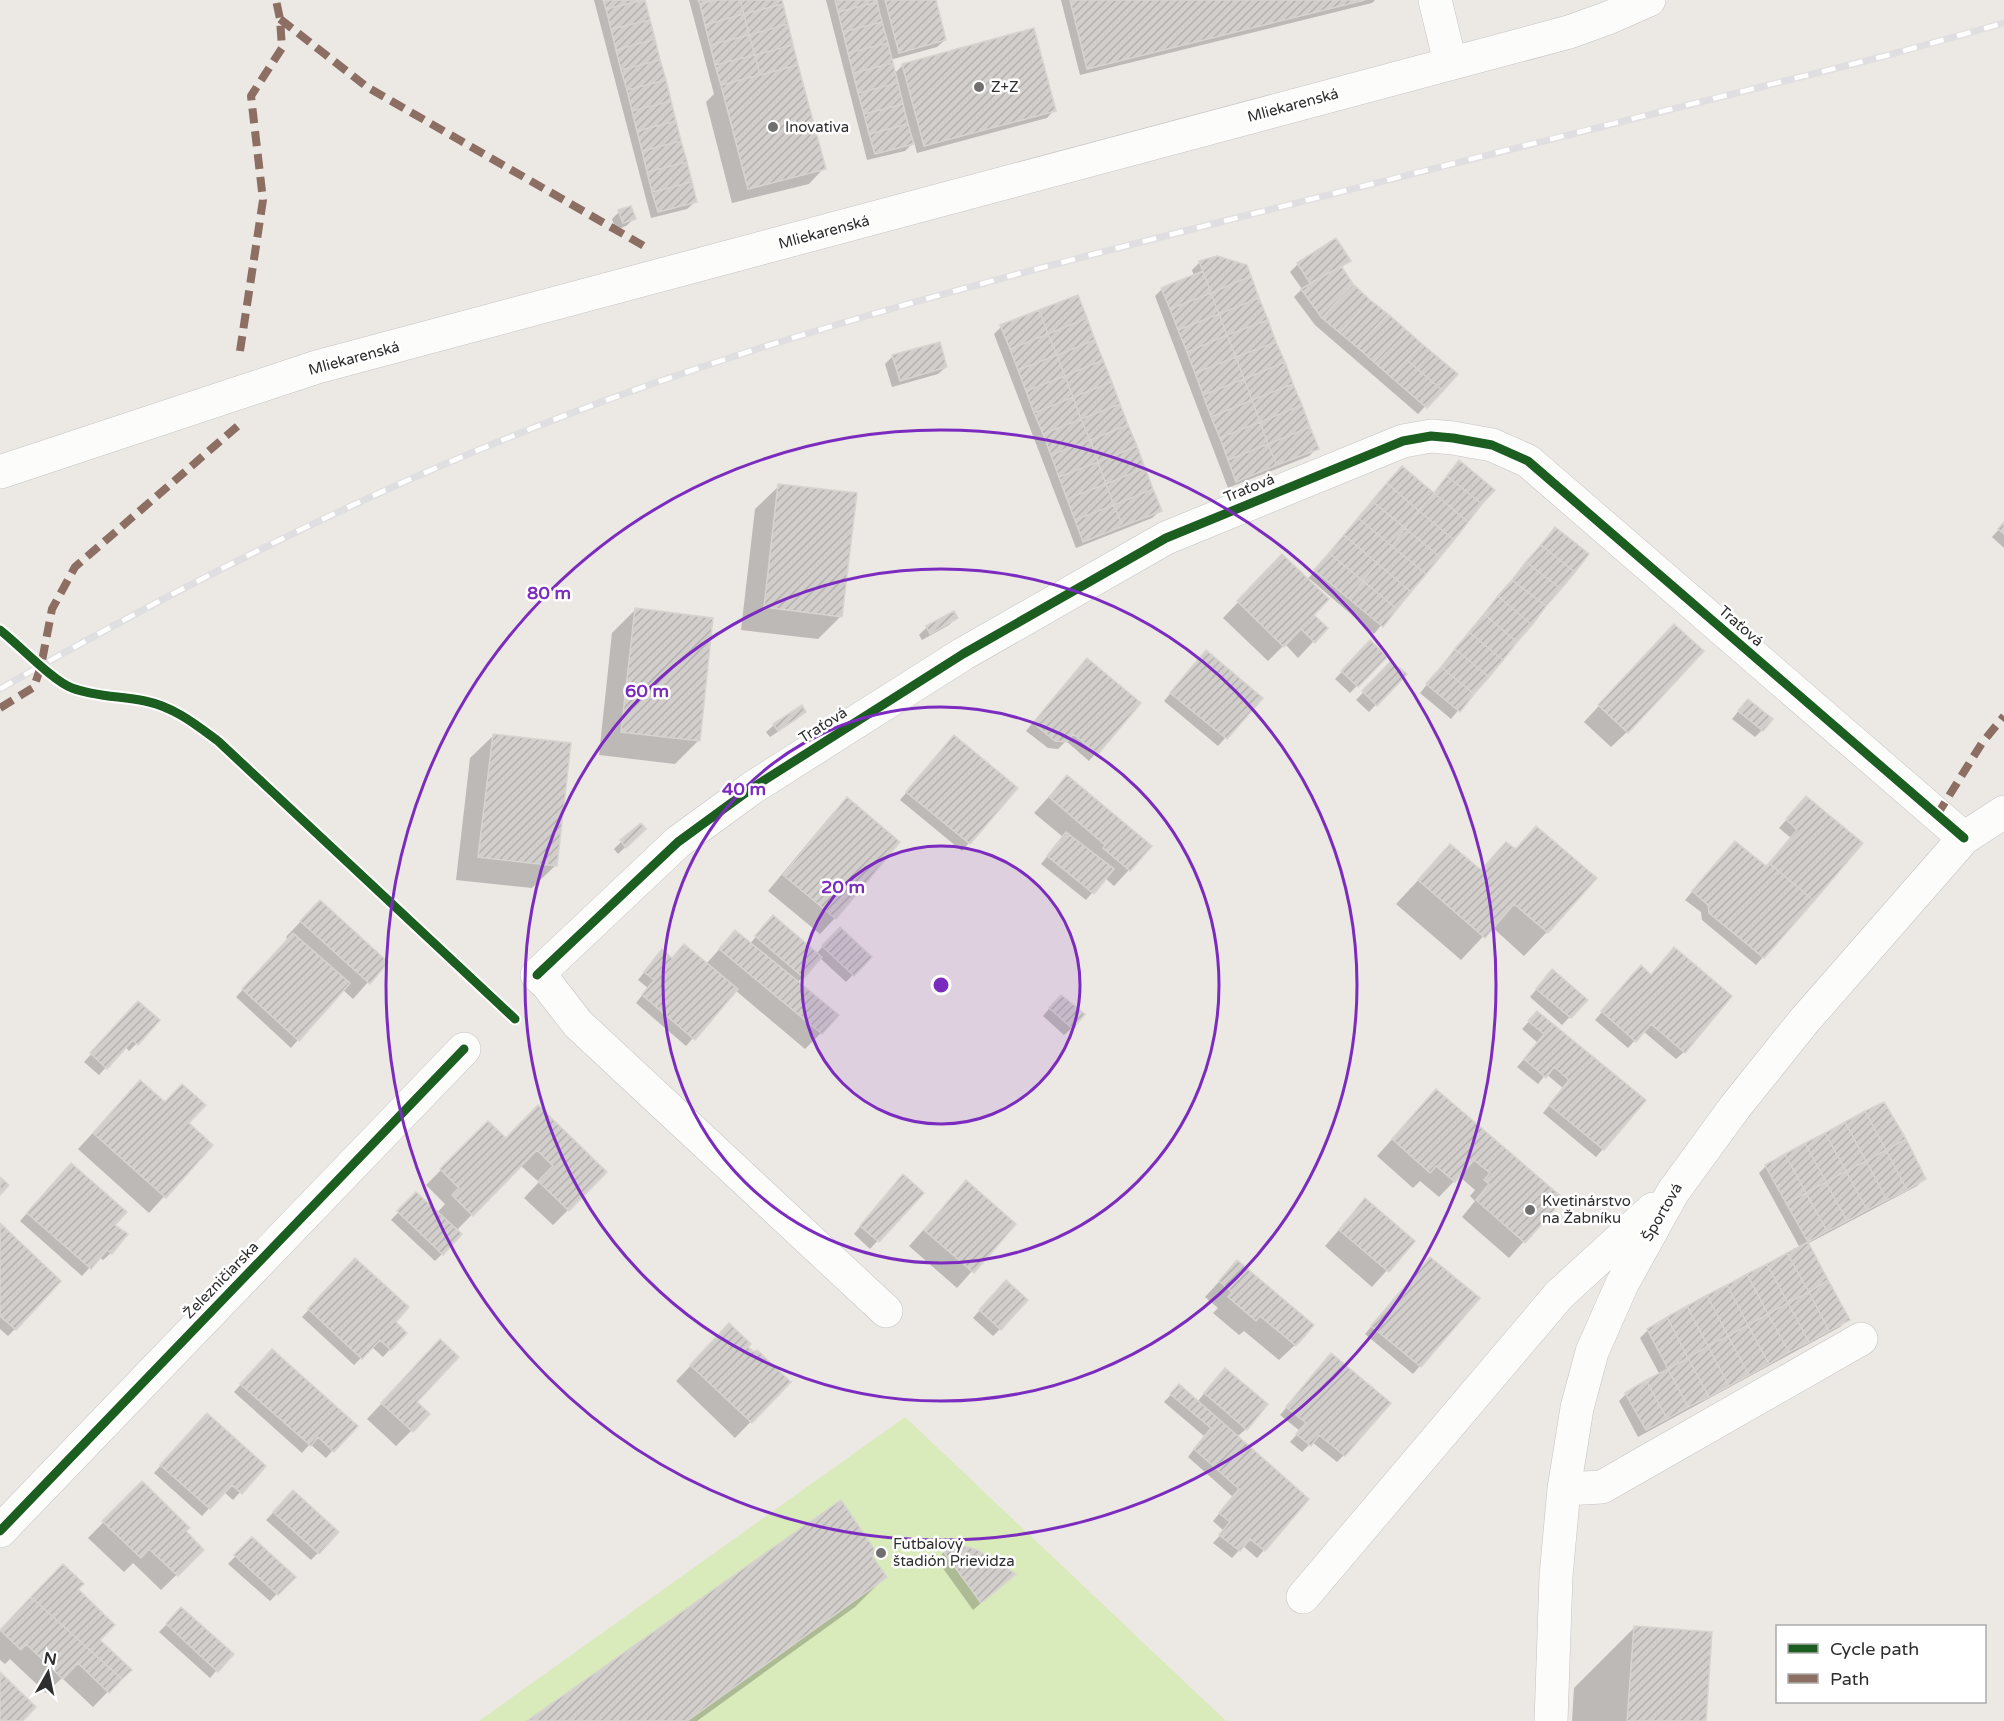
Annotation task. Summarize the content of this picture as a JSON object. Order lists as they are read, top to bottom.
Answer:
{
  "streets": {
    "street": [
      "Mliekarenská",
      "Traťová",
      "Športová",
      "Železničiarska"
    ]
  },
  "crossings": [
    ["Traťová", "Športová"]
  ],
  "places": [
    "Z+Z",
    "Inovativa",
    "Kvetinárstvo na Žabníku",
    "Futbalový štadión Prievidza"
  ],
  "legend": ["Cycle path", "Path"],
  "north": "top",
  "rings": [
    "80 m",
    "60 m",
    "40 m",
    "20 m"
  ]
}
